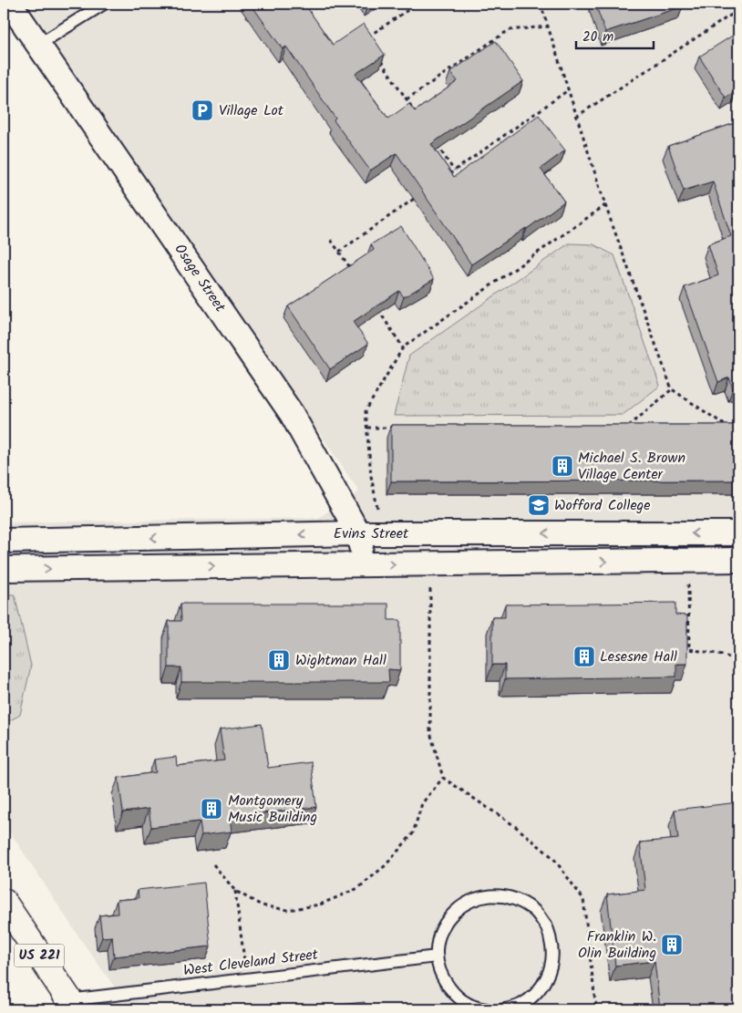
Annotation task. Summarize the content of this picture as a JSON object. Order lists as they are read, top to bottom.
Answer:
{
  "streets": {
    "main road": ["US 221"],
    "street": ["Osage Street", "Evins Street"],
    "lane": ["West Cleveland Street"]
  },
  "crossings": [
    ["Osage Street", "Evins Street"],
    ["US 221", "West Cleveland Street"]
  ],
  "places": {
    "parking": ["Village Lot"],
    "building": [
      "Michael S. Brown Village Center",
      "Lesesne Hall",
      "Wightman Hall",
      "Montgomery Music Building",
      "Franklin W. Olin Building"
    ],
    "school or university": ["Wofford College"]
  },
  "scale_bar": "20 m"
}
